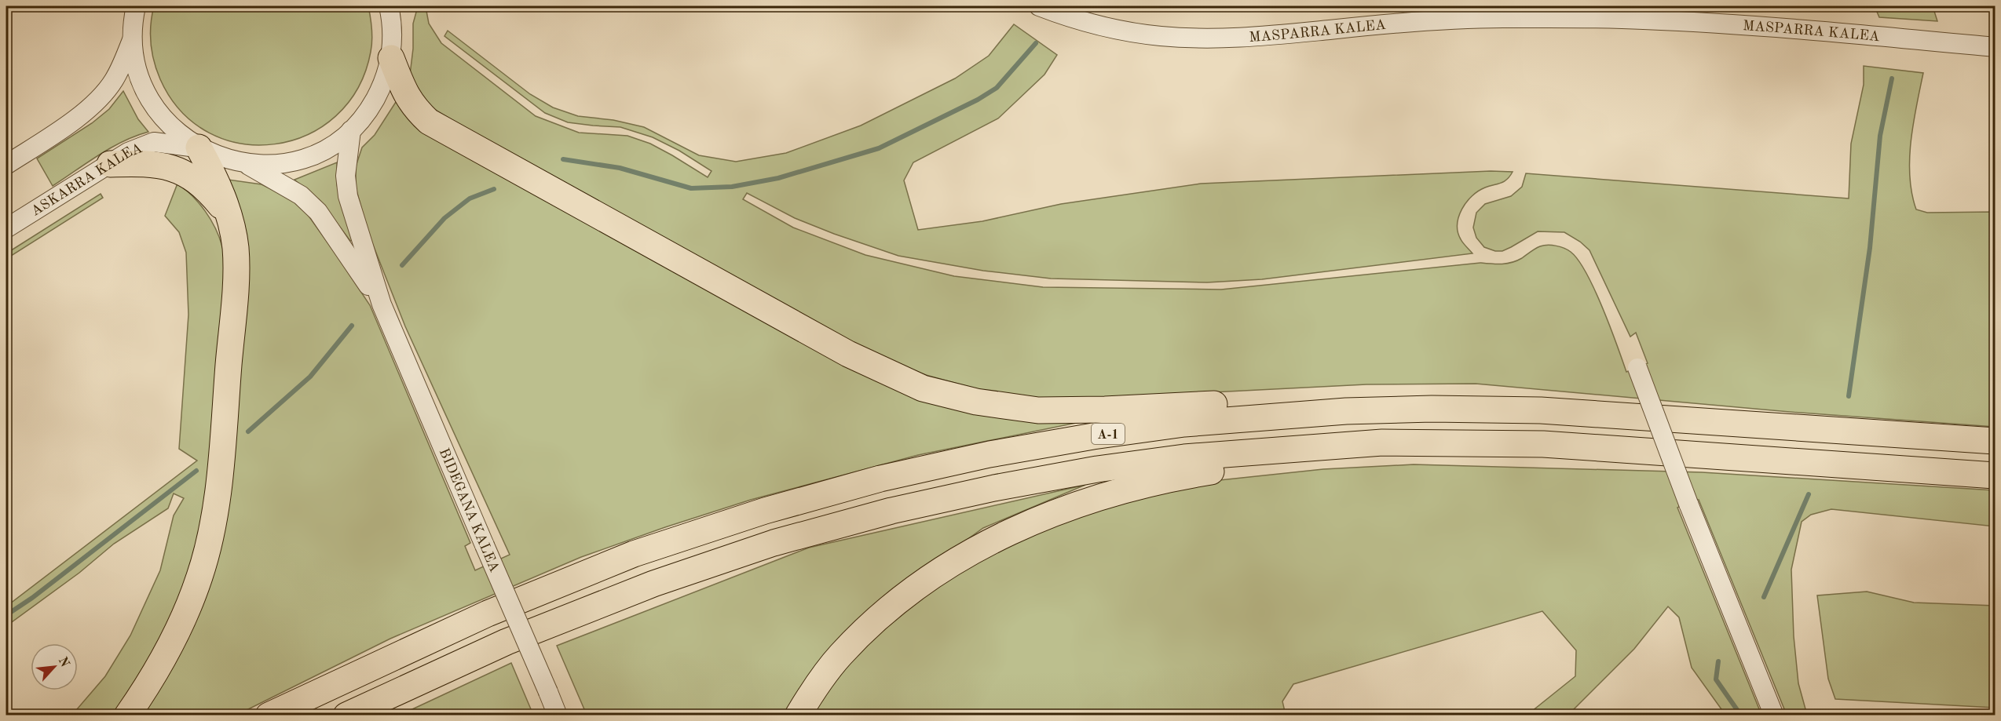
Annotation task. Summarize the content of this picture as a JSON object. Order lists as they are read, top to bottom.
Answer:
{
  "streets": {
    "highway": ["A-1"],
    "street": ["MASPARRA KALEA", "ASKARRA KALEA", "BIDEGANA KALEA"]
  },
  "north": "top right"
}
